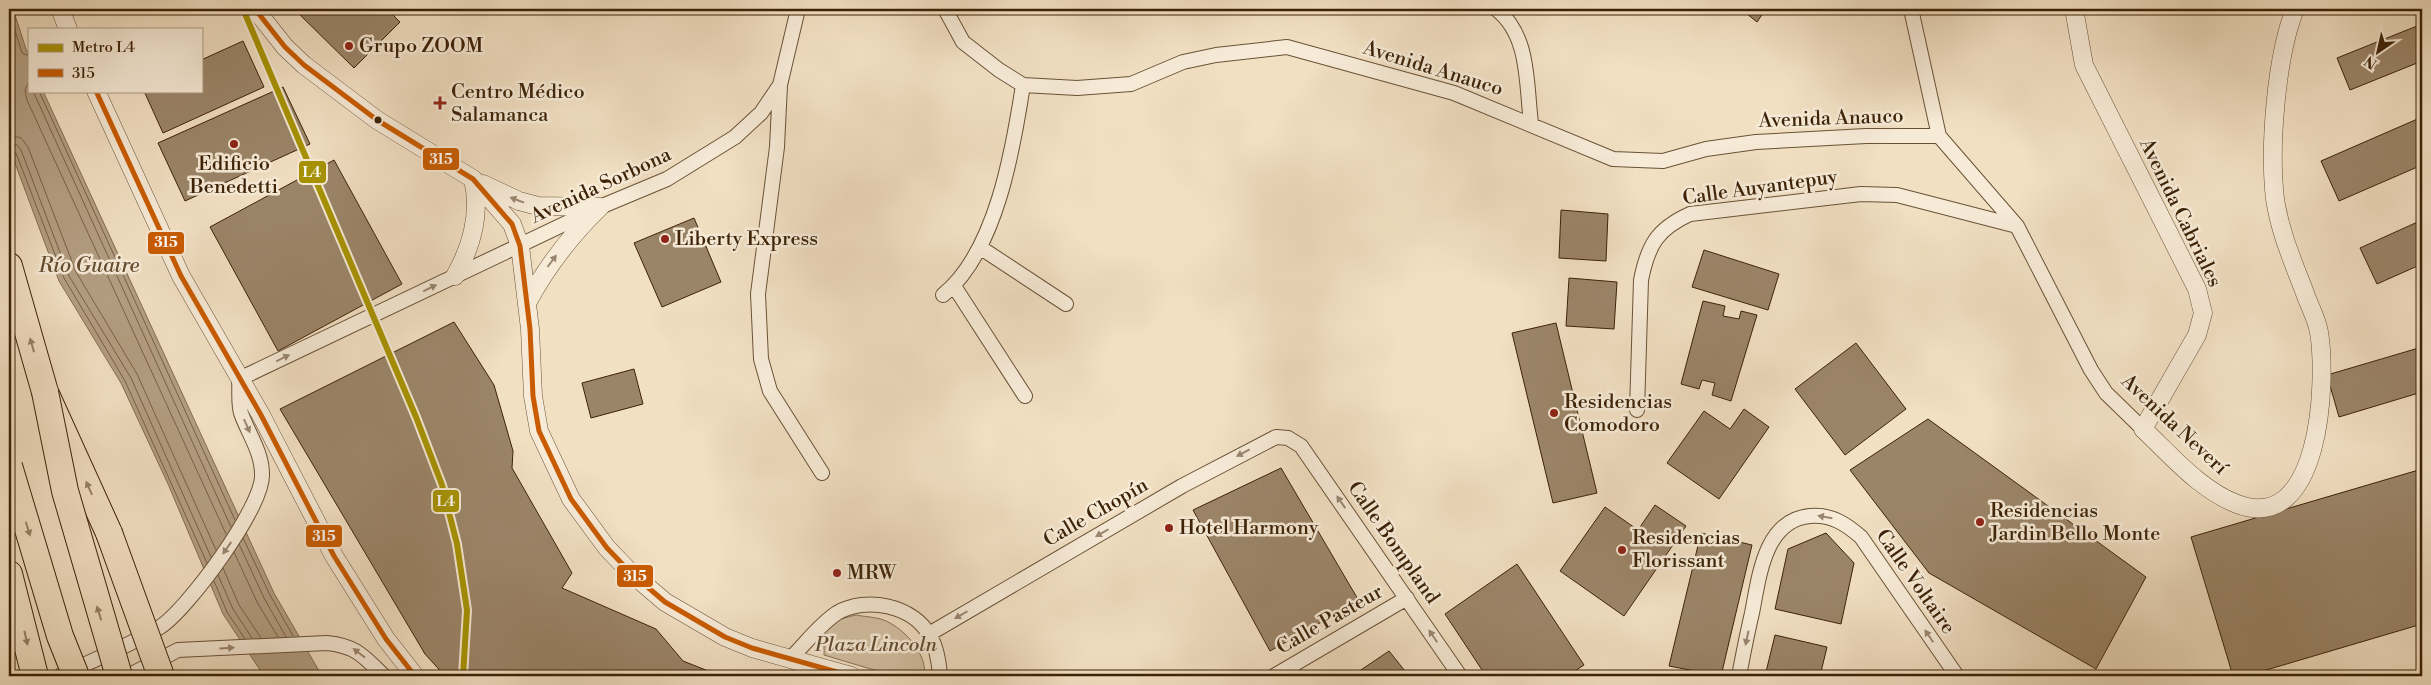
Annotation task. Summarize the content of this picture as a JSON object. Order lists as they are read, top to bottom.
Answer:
{
  "streets": {
    "street": [
      "Avenida Anauco",
      "Avenida Sorbona",
      "Calle Auyantepuy",
      "Avenida Cabriales",
      "Avenida Neverí",
      "Calle Chopín",
      "Calle Bompland",
      "Calle Voltaire",
      "Calle Pasteur"
    ]
  },
  "crossings": [
    ["Avenida Anauco", "Avenida Neverí"],
    ["Calle Auyantepuy", "Avenida Neverí"],
    ["Avenida Cabriales", "Avenida Neverí"],
    ["Calle Chopín", "Calle Bompland"],
    ["Calle Bompland", "Calle Pasteur"]
  ],
  "one_way": ["Calle Chopín", "Calle Bompland"],
  "water": ["Río Guaire"],
  "parks": ["Plaza Lincoln"],
  "places": {
    "other": [
      "Grupo ZOOM",
      "Edificio Benedetti",
      "Liberty Express",
      "Residencias Comodoro",
      "Residencias Jardin Bello Monte",
      "Hotel Harmony",
      "Residencias Florissant",
      "MRW"
    ],
    "health": ["Centro Médico Salamanca"]
  },
  "lines": ["metro line L4", "transit line 315"],
  "legend": ["Metro L4", "315"],
  "north": "bottom left"
}
